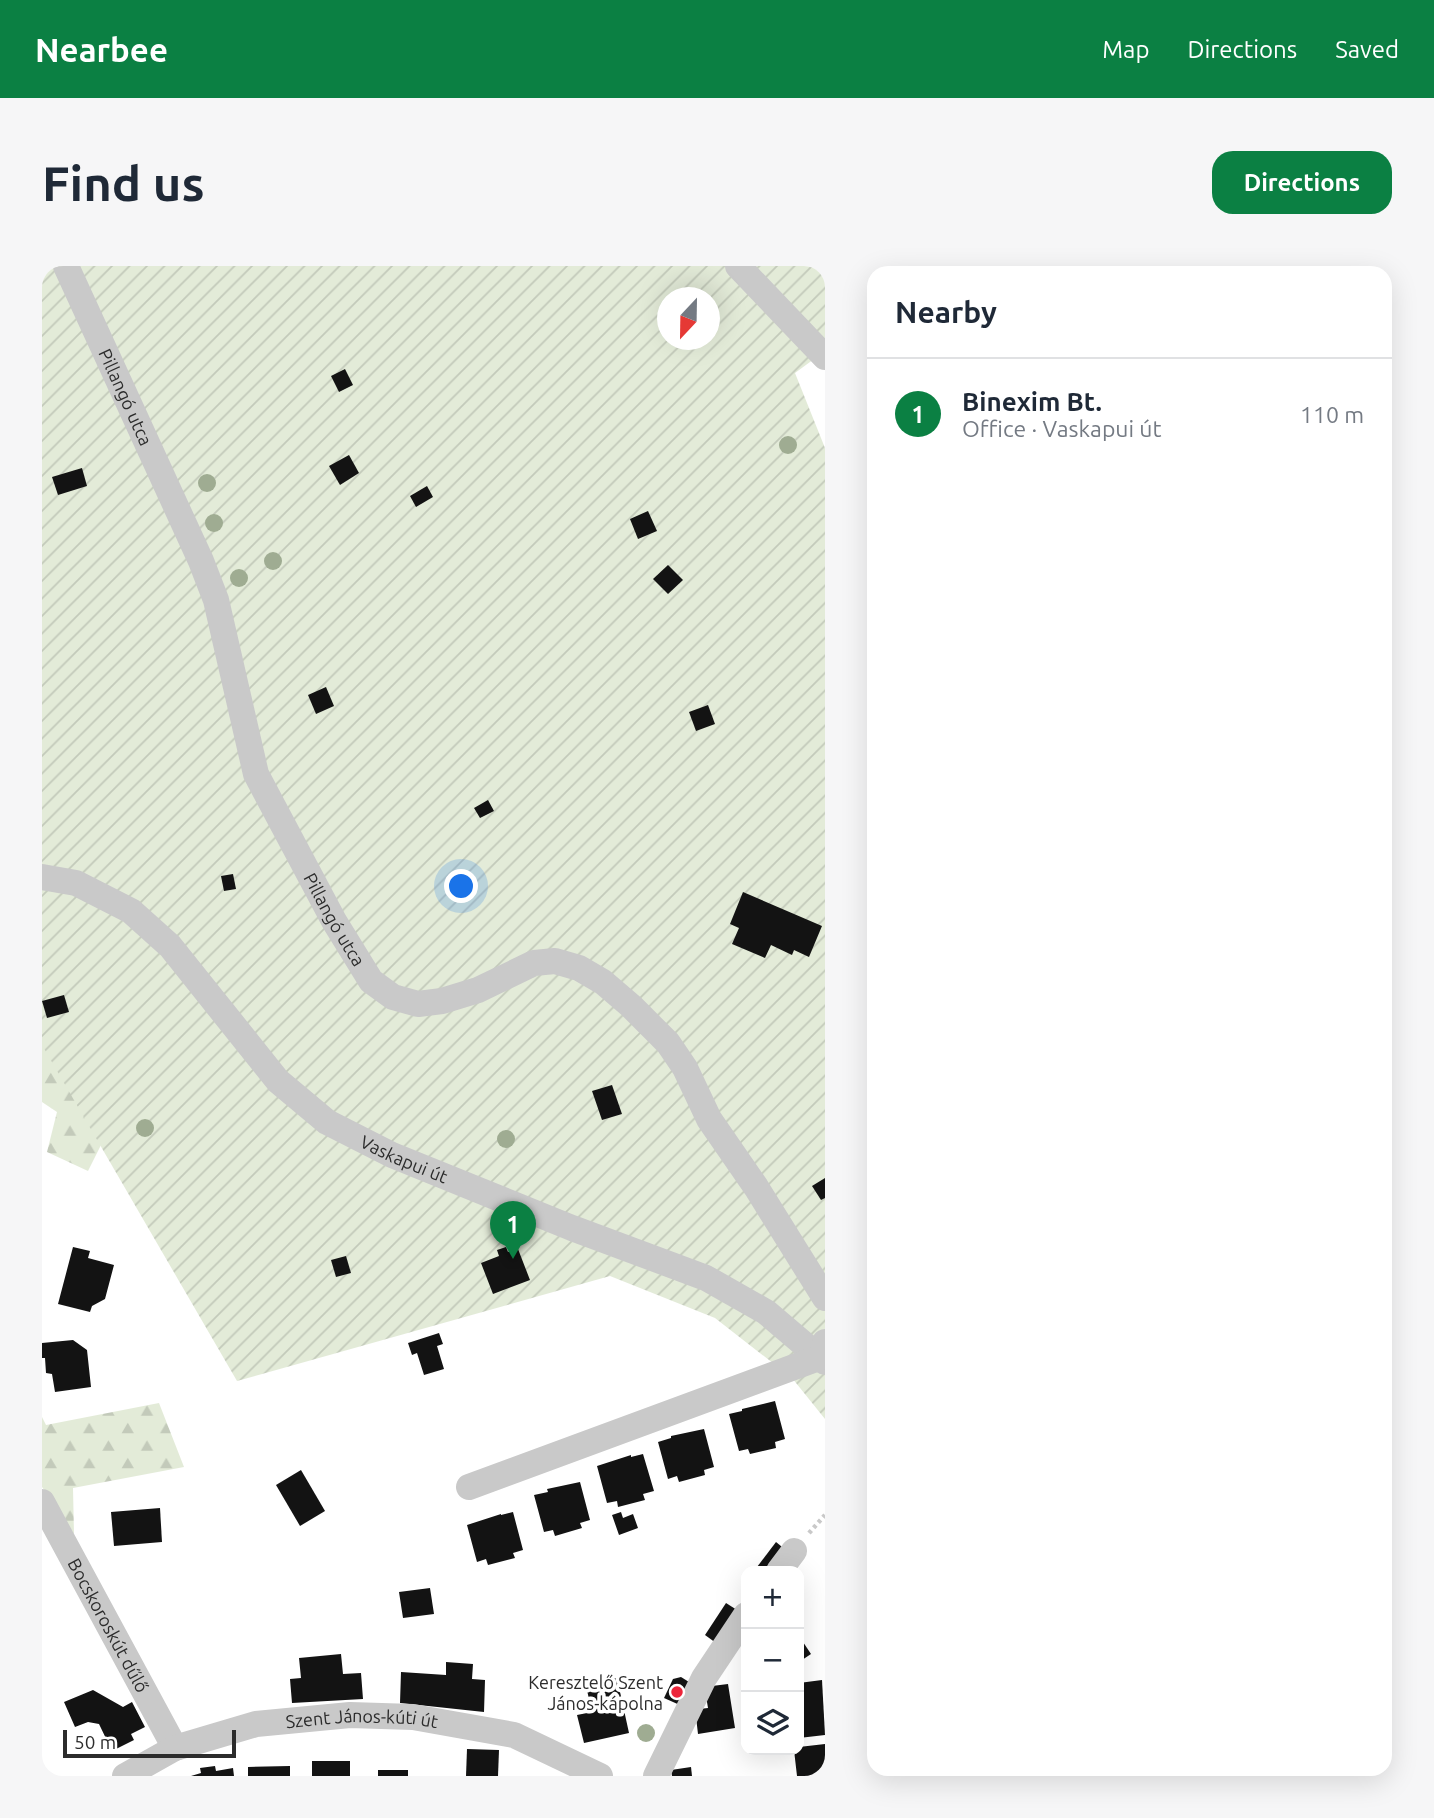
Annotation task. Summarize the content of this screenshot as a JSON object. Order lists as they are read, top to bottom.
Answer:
{
  "streets": {
    "street": [
      "Pillangó utca",
      "Vaskapui út",
      "Bocskoroskút dűlő",
      "Szent János-kúti út"
    ]
  },
  "crossings": [
    ["Bocskoroskút dűlő", "Szent János-kúti út"]
  ],
  "places": ["Keresztelő Szent János-kápolna"],
  "scale_bar": "50 m",
  "north": "bottom",
  "page": {
    "header": "Nearbee",
    "nav": ["Map", "Directions", "Saved"],
    "buttons": "Directions",
    "title": "Find us",
    "heading": "Nearby",
    "list": [
      {
        "mark": "1",
        "name": "Binexim Bt.",
        "note": "Office · Vaskapui út",
        "value": "110 m"
      }
    ],
    "pins": "1",
    "map_buttons": ["+", "−"],
    "scale": "50 m"
  }
}
